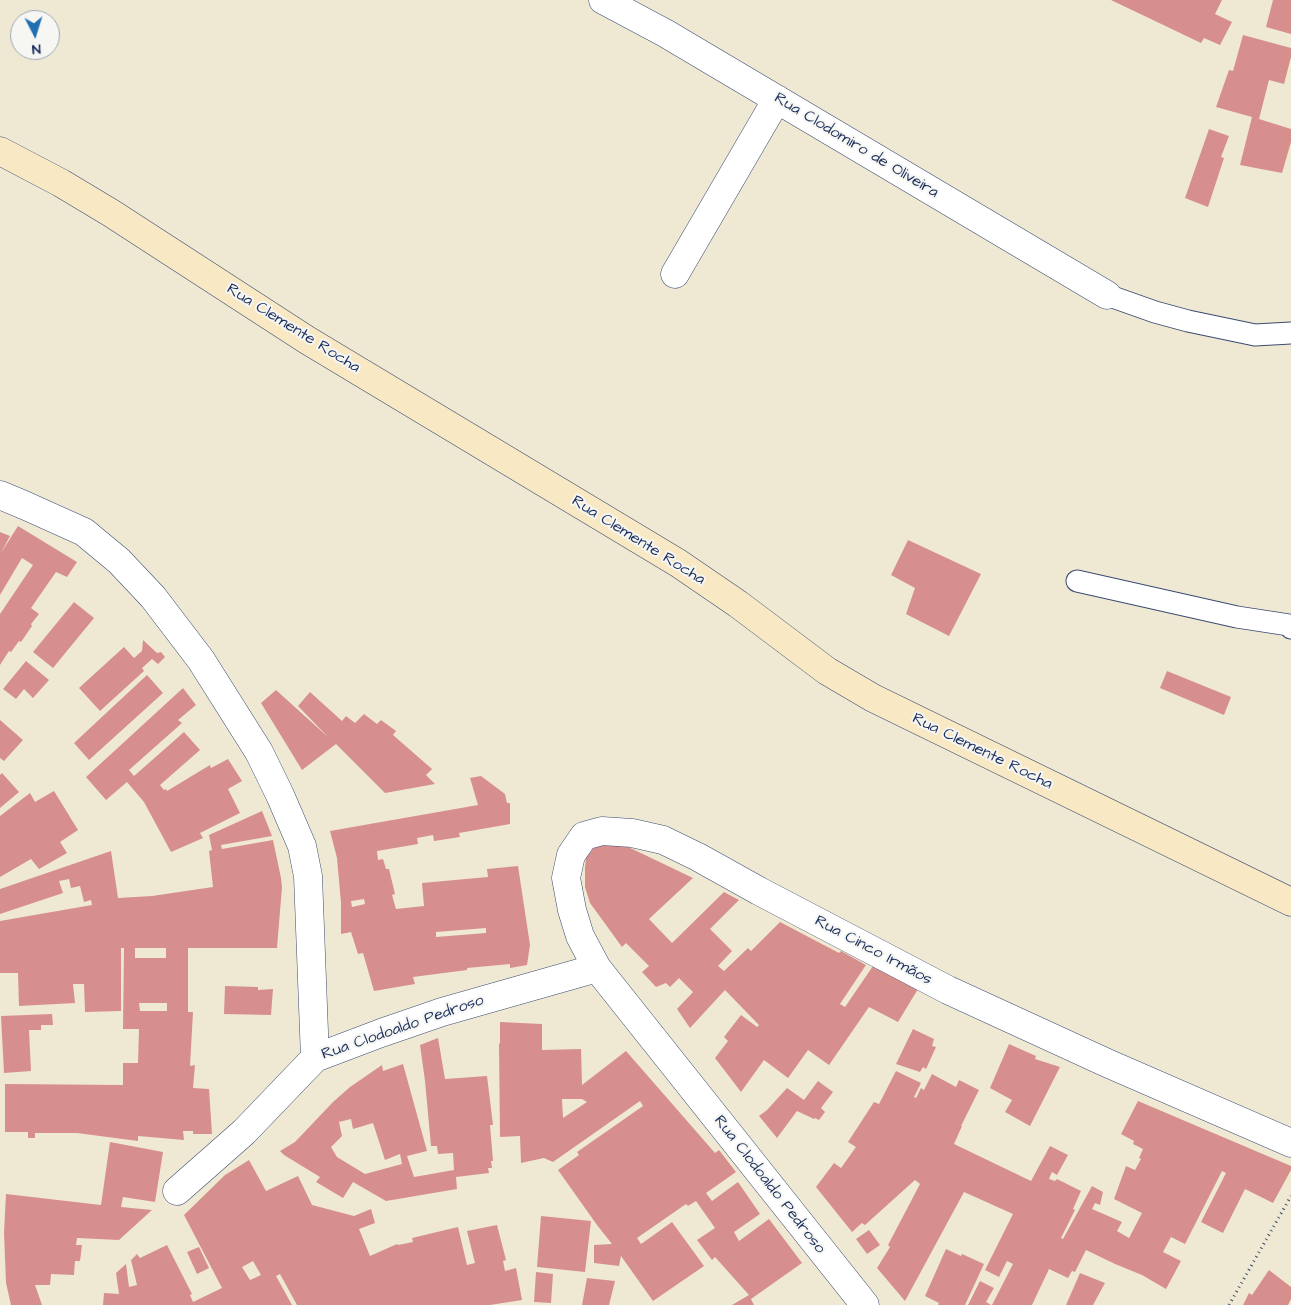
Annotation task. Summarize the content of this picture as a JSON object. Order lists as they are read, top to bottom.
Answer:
{
  "streets": {
    "street": [
      "Rua Clodomiro de Oliveira",
      "Rua Clemente Rocha",
      "Rua Cinco Irmãos",
      "Rua Clodoaldo Pedroso"
    ]
  },
  "crossings": [
    ["Rua Cinco Irmãos", "Rua Clodoaldo Pedroso"]
  ],
  "north": "bottom"
}
